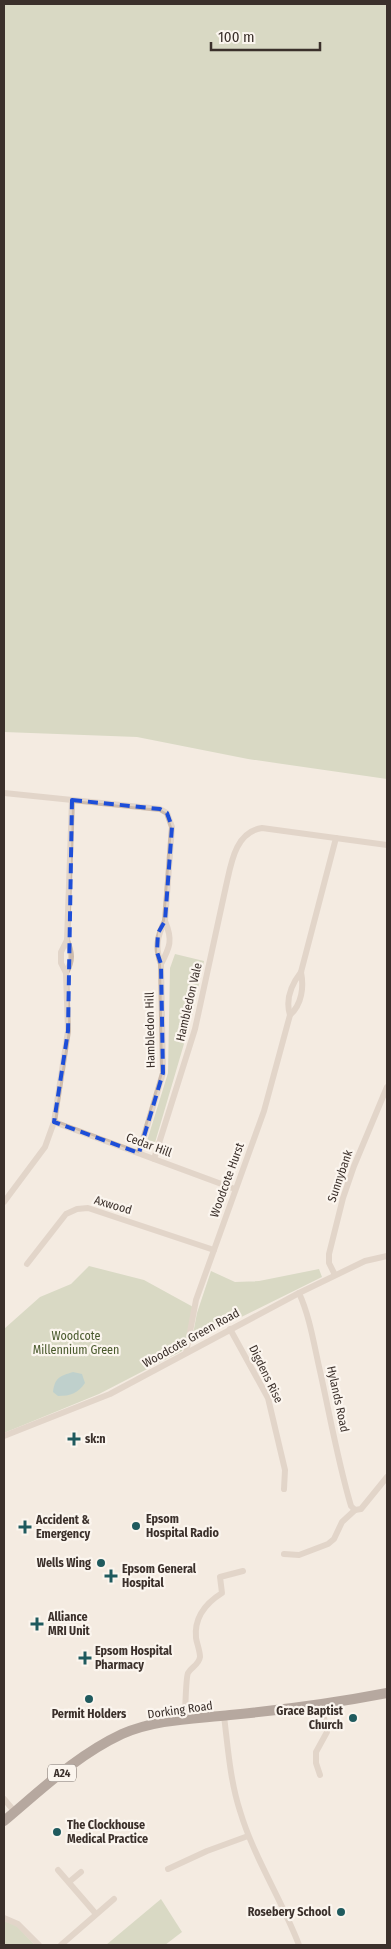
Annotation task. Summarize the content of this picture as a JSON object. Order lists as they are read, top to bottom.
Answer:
{
  "streets": {
    "highway": ["Dorking Road", "A24"],
    "street": [
      "Hambledon Vale",
      "Hambledon Hill",
      "Cedar Hill",
      "Sunnybank",
      "Woodcote Hurst",
      "Axwood",
      "Woodcote Green Road",
      "Digdens Rise",
      "Hylands Road"
    ]
  },
  "crossings": [
    ["Hambledon Vale", "Cedar Hill"],
    ["Hambledon Vale", "Woodcote Hurst"],
    ["Hambledon Hill", "Cedar Hill"],
    ["Cedar Hill", "Woodcote Hurst"],
    ["Sunnybank", "Woodcote Green Road"],
    ["Woodcote Hurst", "Axwood"],
    ["Woodcote Hurst", "Woodcote Green Road"],
    ["Woodcote Green Road", "Digdens Rise"],
    ["Woodcote Green Road", "Hylands Road"]
  ],
  "parks": ["Woodcote Millennium Green"],
  "places": {
    "health": [
      "sk:n",
      "Accident & Emergency",
      "Epsom General Hospital",
      "Alliance MRI Unit",
      "Epsom Hospital Pharmacy"
    ],
    "other": [
      "Epsom Hospital Radio",
      "Wells Wing",
      "Permit Holders",
      "Grace Baptist Church",
      "The Clockhouse Medical Practice",
      "Rosebery School"
    ]
  },
  "scale_bar": "100 m"
}
